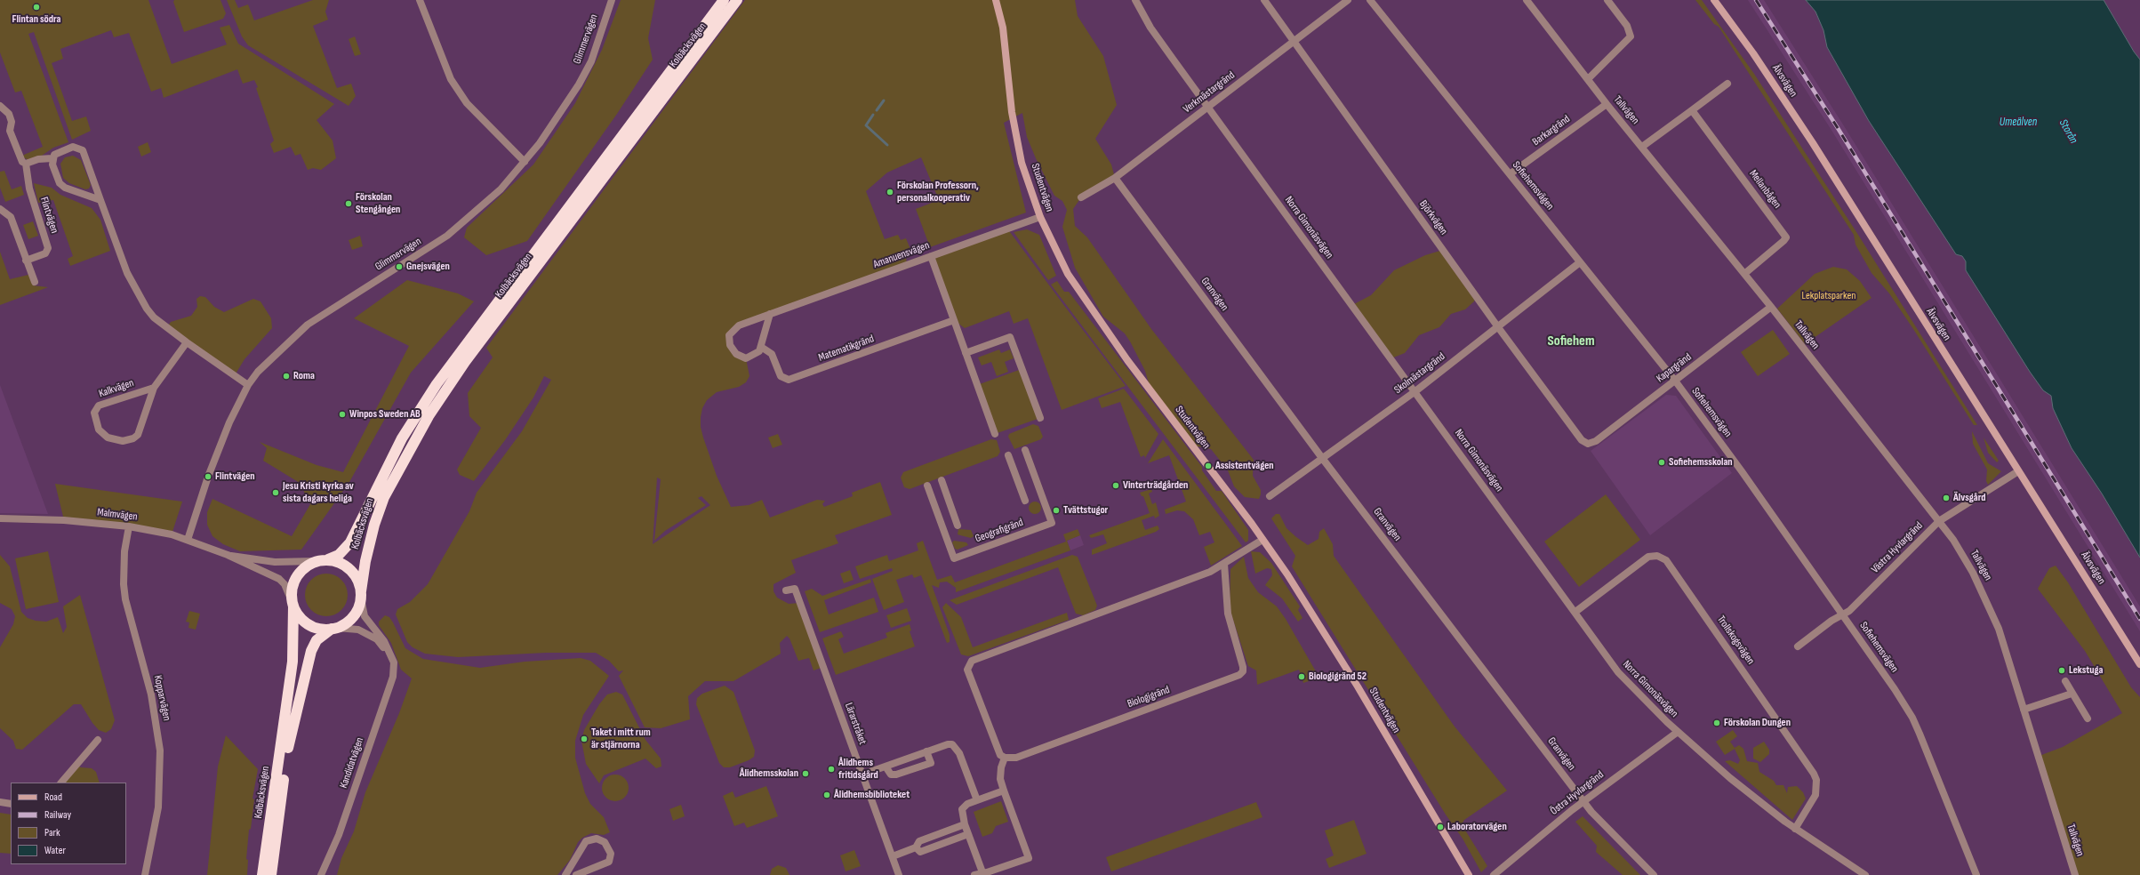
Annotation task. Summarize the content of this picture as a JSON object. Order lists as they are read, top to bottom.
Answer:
{
  "streets": {
    "highway": ["Kolbäcksvägen"],
    "street": [
      "Glimmervägen",
      "Älvsvägen",
      "Verkmästargränd",
      "Tallvägen",
      "Barkargränd",
      "Sofiehemsvägen",
      "Studentvägen",
      "Mellanbågen",
      "Flintvägen",
      "Björkvägen",
      "Norra Gimonäsvägen",
      "Amanuensvägen",
      "Granvägen",
      "Matematikgränd",
      "Kapargränd",
      "Skolmästargränd",
      "Kalkvägen",
      "Malmvägen",
      "Geografigränd",
      "Västra Hyvlargränd",
      "Trollskogsvägen",
      "Biologigränd",
      "Kopparvägen",
      "Lärarstråket",
      "Kandidatvägen",
      "Östra Hyvlargränd"
    ]
  },
  "crossings": [
    ["Glimmervägen", "Malmvägen"],
    ["Kolbäcksvägen", "Malmvägen"],
    ["Kolbäcksvägen", "Kandidatvägen"],
    ["Älvsvägen", "Västra Hyvlargränd"],
    ["Verkmästargränd", "Björkvägen"],
    ["Verkmästargränd", "Norra Gimonäsvägen"],
    ["Verkmästargränd", "Granvägen"],
    ["Tallvägen", "Barkargränd"],
    ["Tallvägen", "Mellanbågen"],
    ["Tallvägen", "Kapargränd"],
    ["Tallvägen", "Västra Hyvlargränd"],
    ["Barkargränd", "Sofiehemsvägen"],
    ["Sofiehemsvägen", "Kapargränd"],
    ["Sofiehemsvägen", "Skolmästargränd"],
    ["Sofiehemsvägen", "Västra Hyvlargränd"],
    ["Studentvägen", "Amanuensvägen"],
    ["Björkvägen", "Kapargränd"],
    ["Björkvägen", "Skolmästargränd"],
    ["Norra Gimonäsvägen", "Skolmästargränd"],
    ["Norra Gimonäsvägen", "Trollskogsvägen"],
    ["Norra Gimonäsvägen", "Östra Hyvlargränd"],
    ["Amanuensvägen", "Matematikgränd"],
    ["Granvägen", "Skolmästargränd"],
    ["Granvägen", "Östra Hyvlargränd"],
    ["Malmvägen", "Kopparvägen"],
    ["Malmvägen", "Kandidatvägen"]
  ],
  "districts": ["Sofiehem"],
  "water": ["Umeälven", "Storån"],
  "parks": ["Lekplatsparken"],
  "places": [
    "Flintan södra",
    "Förskolan Professorn, personalkooperativ",
    "Förskolan Stengången",
    "Gnejsvägen",
    "Roma",
    "Winpos Sweden AB",
    "Sofiehemsskolan",
    "Assistentvägen",
    "Flintvägen",
    "Vinterträdgården",
    "Jesu Kristi kyrka av sista dagars heliga",
    "Älvsgård",
    "Tvättstugor",
    "Lekstuga",
    "Biologigränd 52",
    "Förskolan Dungen",
    "Taket i mitt rum är stjärnorna",
    "Ålidhems fritidsgård",
    "Ålidhemsskolan",
    "Ålidhemsbiblioteket",
    "Laboratorvägen"
  ],
  "legend": [
    "Road",
    "Railway",
    "Park",
    "Water"
  ]
}
